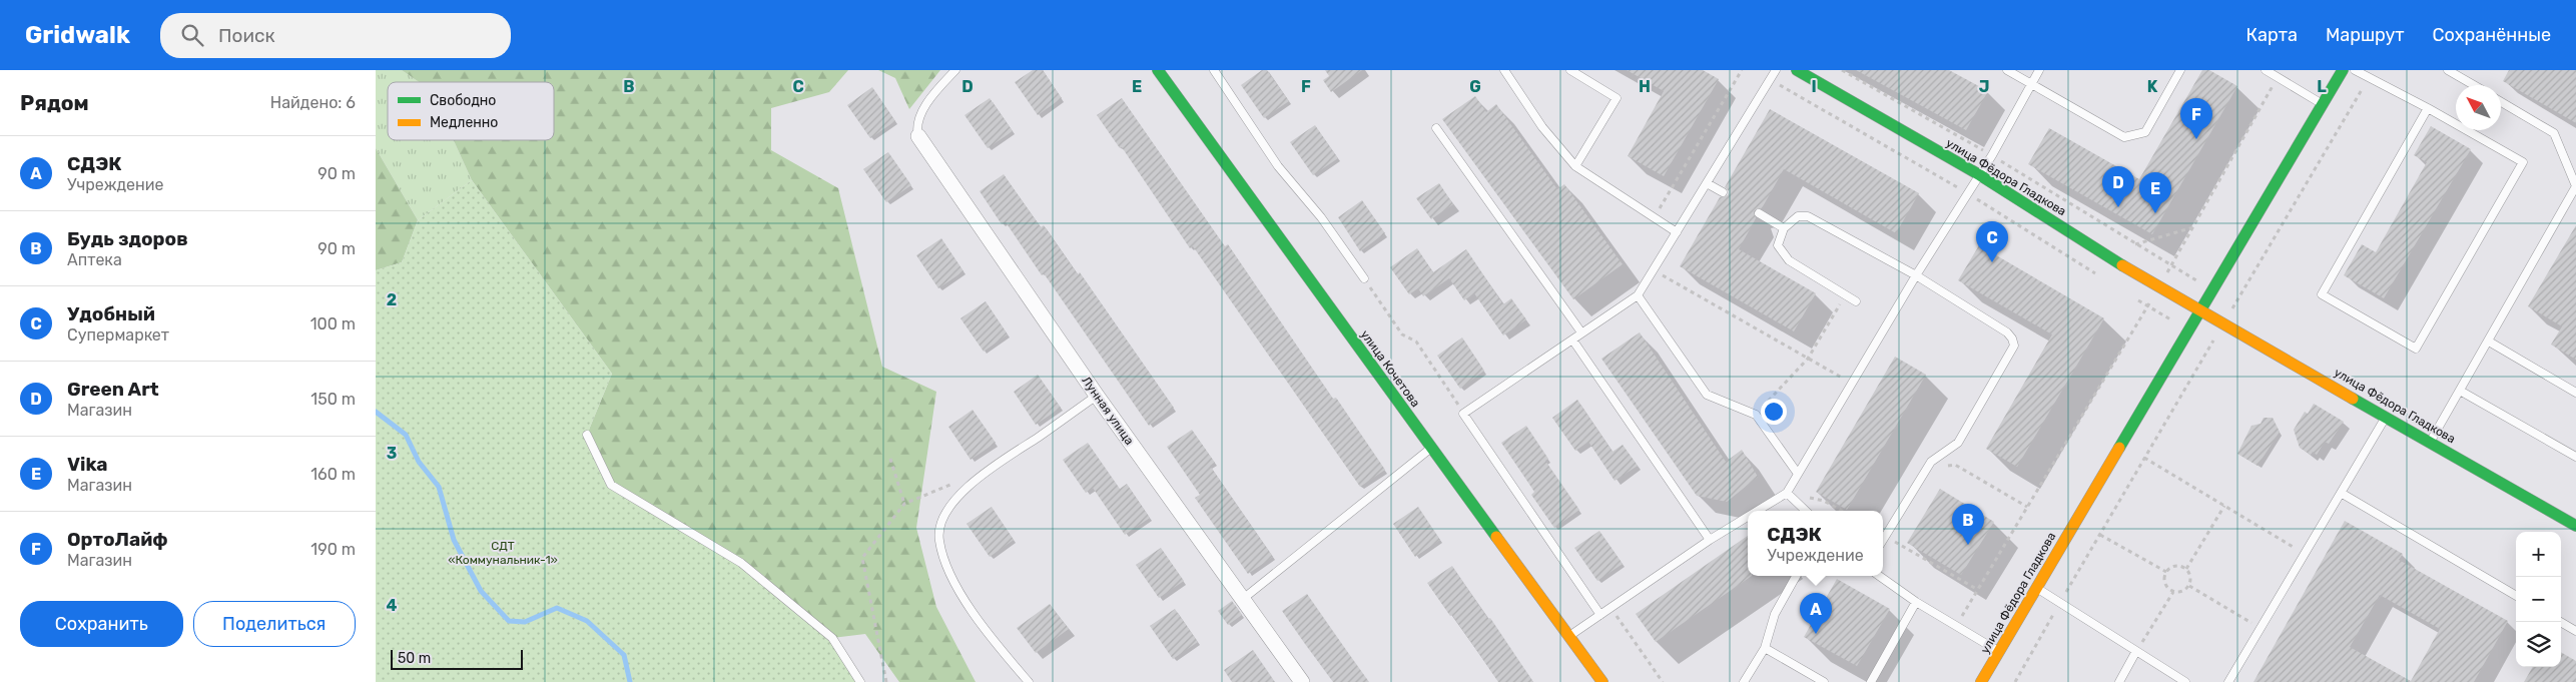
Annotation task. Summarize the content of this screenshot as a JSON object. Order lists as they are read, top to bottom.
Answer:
{
  "streets": {
    "street": ["улица Фёдора Гладкова", "улица Кочетова", "Лунная улица"]
  },
  "parks": ["СДТ «Коммунальник-1»"],
  "legend": ["Свободно", "Медленно"],
  "scale_bar": "50 m",
  "north": "top left",
  "page": {
    "header": "Gridwalk",
    "search": "Поиск",
    "nav": ["Карта", "Маршрут", "Сохранённые"],
    "heading": ["Рядом", "Найдено: 6"],
    "pins": [
      "F",
      "D",
      "E",
      "C",
      "B",
      "A"
    ],
    "list": [
      {
        "mark": "A",
        "name": "СДЭК",
        "note": "Учреждение",
        "value": "90 m"
      },
      {
        "mark": "B",
        "name": "Будь здоров",
        "note": "Аптека",
        "value": "90 m"
      },
      {
        "mark": "C",
        "name": "Удобный",
        "note": "Супермаркет",
        "value": "100 m"
      },
      {
        "mark": "D",
        "name": "Green Art",
        "note": "Магазин",
        "value": "150 m"
      },
      {
        "mark": "E",
        "name": "Vika",
        "note": "Магазин",
        "value": "160 m"
      },
      {
        "mark": "F",
        "name": "ОртоЛайф",
        "note": "Магазин",
        "value": "190 m"
      }
    ],
    "popup": ["СДЭК", "Учреждение"],
    "map_buttons": ["+", "−"],
    "buttons": ["Сохранить", "Поделиться"],
    "scale": "50 m"
  },
  "grid": {
    "columns": [
      "B",
      "C",
      "D",
      "E",
      "F",
      "G",
      "H",
      "I",
      "J",
      "K",
      "L"
    ],
    "rows": ["2", "3", "4"]
  }
}
